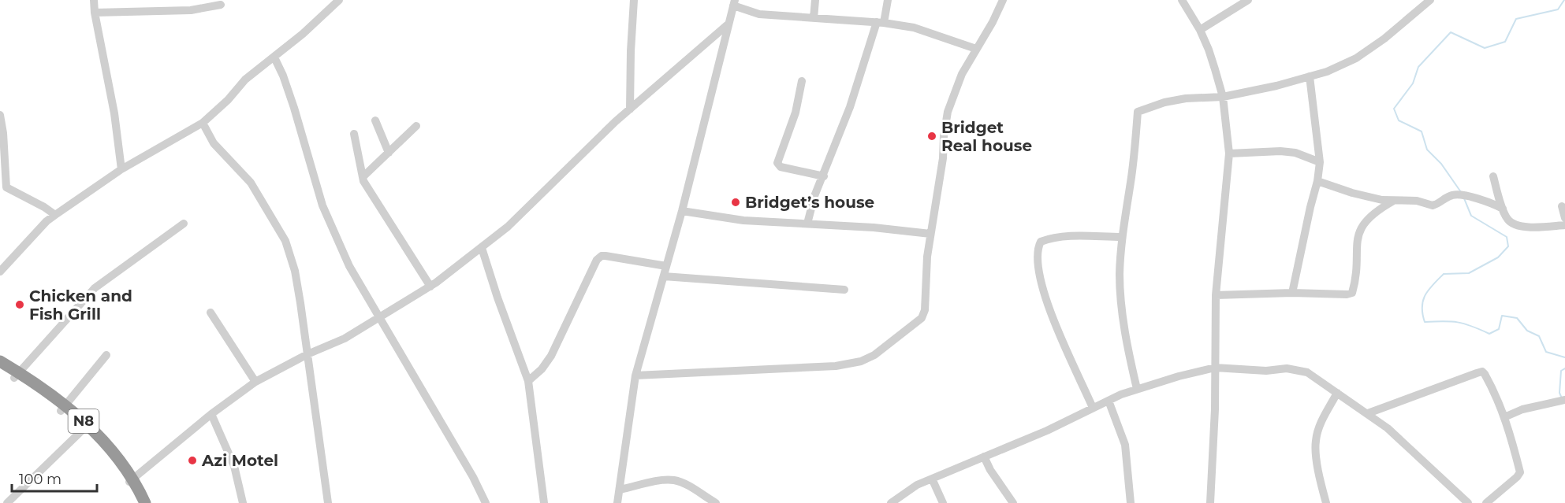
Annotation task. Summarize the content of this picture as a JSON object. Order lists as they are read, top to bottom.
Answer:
{
  "streets": {
    "highway": ["N8"]
  },
  "places": [
    "Bridget Real house",
    "Bridget’s house",
    "Chicken and Fish Grill",
    "Azi Motel"
  ],
  "scale_bar": "100 m"
}
